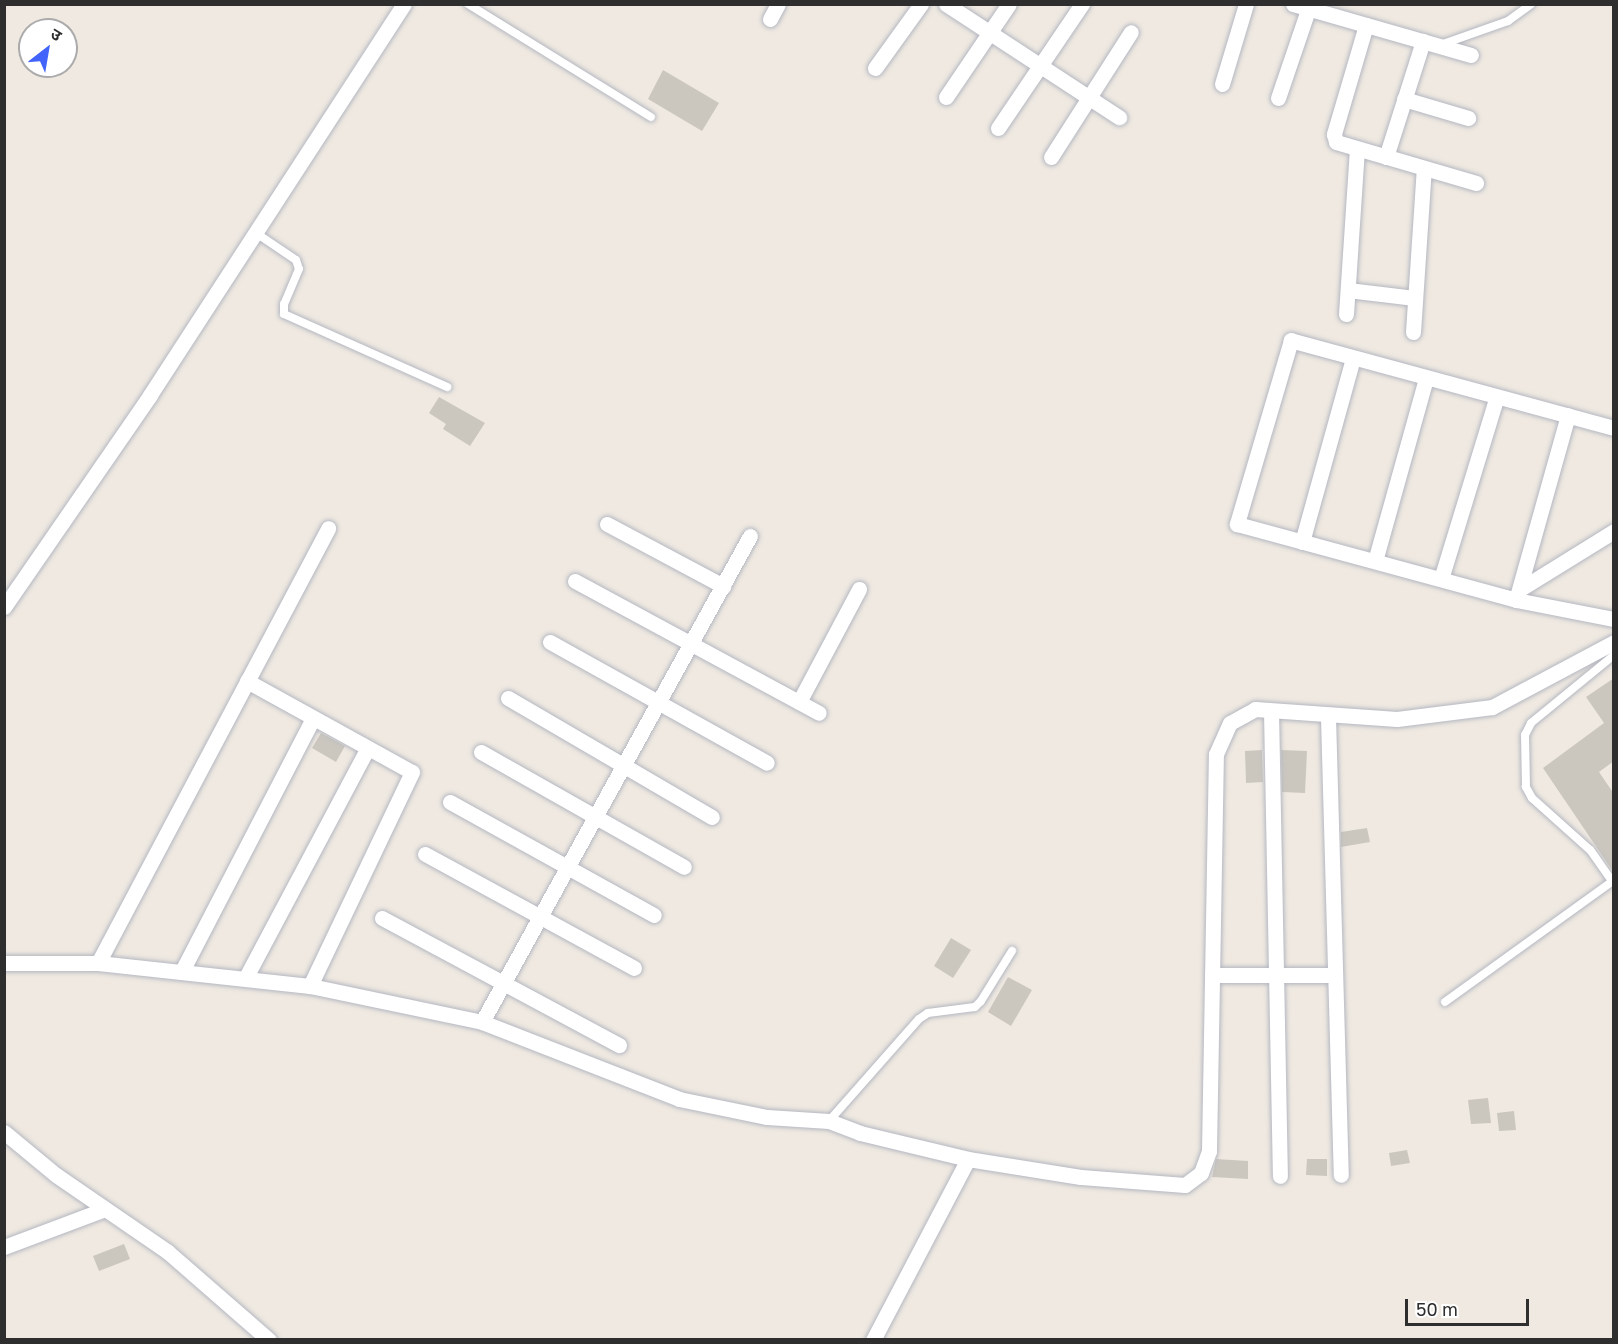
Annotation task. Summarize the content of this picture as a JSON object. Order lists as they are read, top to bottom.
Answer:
{
  "scale_bar": "50 m",
  "north": "top right"
}
